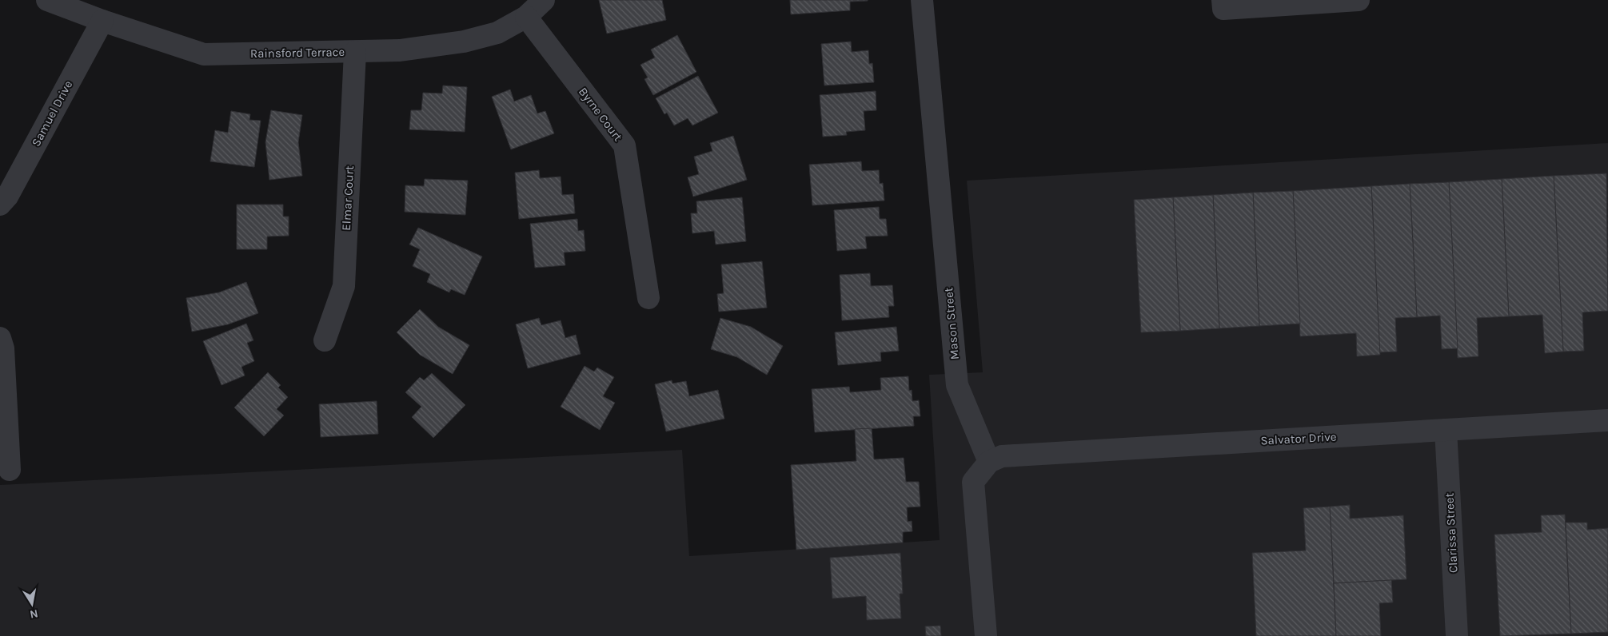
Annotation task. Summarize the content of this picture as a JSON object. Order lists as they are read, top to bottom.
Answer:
{
  "streets": {
    "street": [
      "Rainsford Terrace",
      "Samuel Drive",
      "Byrne Court",
      "Elmar Court",
      "Mason Street",
      "Salvator Drive",
      "Clarissa Street"
    ]
  },
  "crossings": [
    ["Rainsford Terrace", "Samuel Drive"],
    ["Rainsford Terrace", "Byrne Court"],
    ["Rainsford Terrace", "Elmar Court"],
    ["Mason Street", "Salvator Drive"],
    ["Salvator Drive", "Clarissa Street"]
  ],
  "north": "bottom"
}
